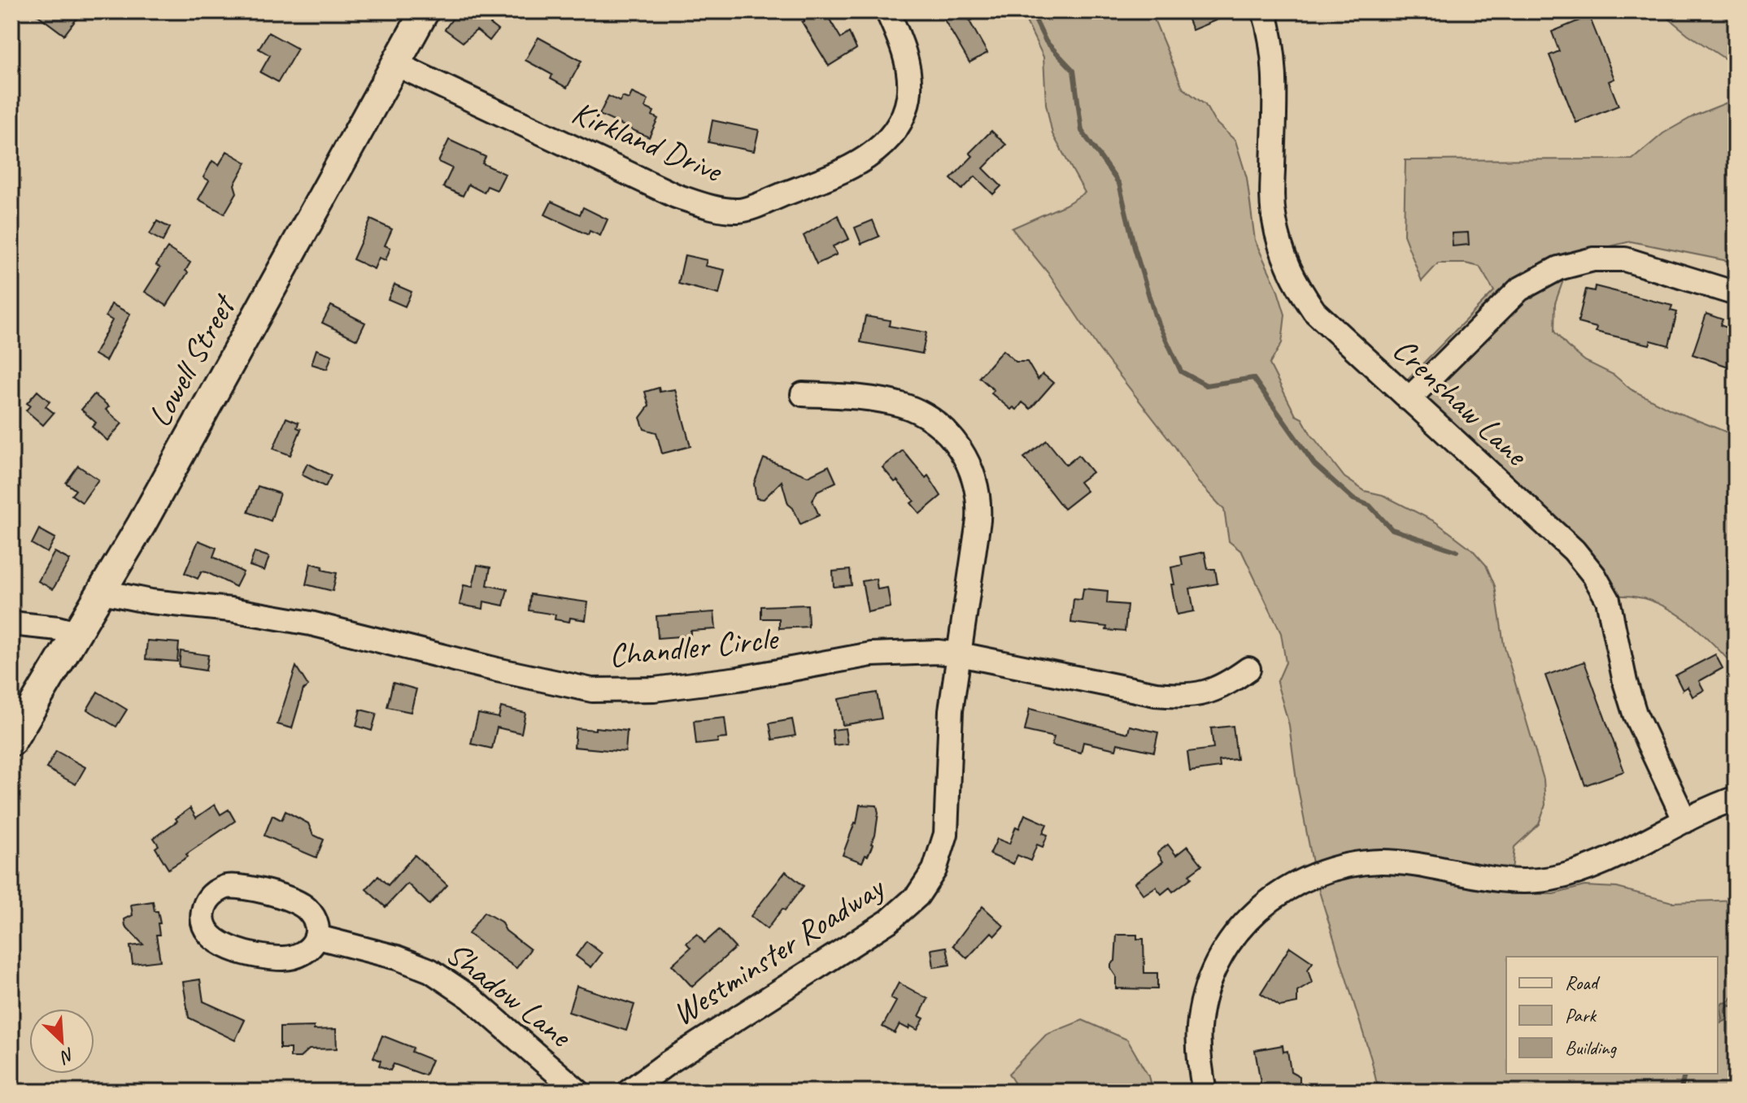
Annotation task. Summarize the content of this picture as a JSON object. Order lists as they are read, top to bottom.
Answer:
{
  "streets": {
    "main road": ["Lowell Street"],
    "street": [
      "Kirkland Drive",
      "Crenshaw Lane",
      "Chandler Circle",
      "Westminster Roadway",
      "Shadow Lane"
    ]
  },
  "crossings": [
    ["Kirkland Drive", "Lowell Street"],
    ["Lowell Street", "Chandler Circle"],
    ["Chandler Circle", "Westminster Roadway"]
  ],
  "legend": ["Road", "Park", "Building"],
  "north": "bottom right"
}
